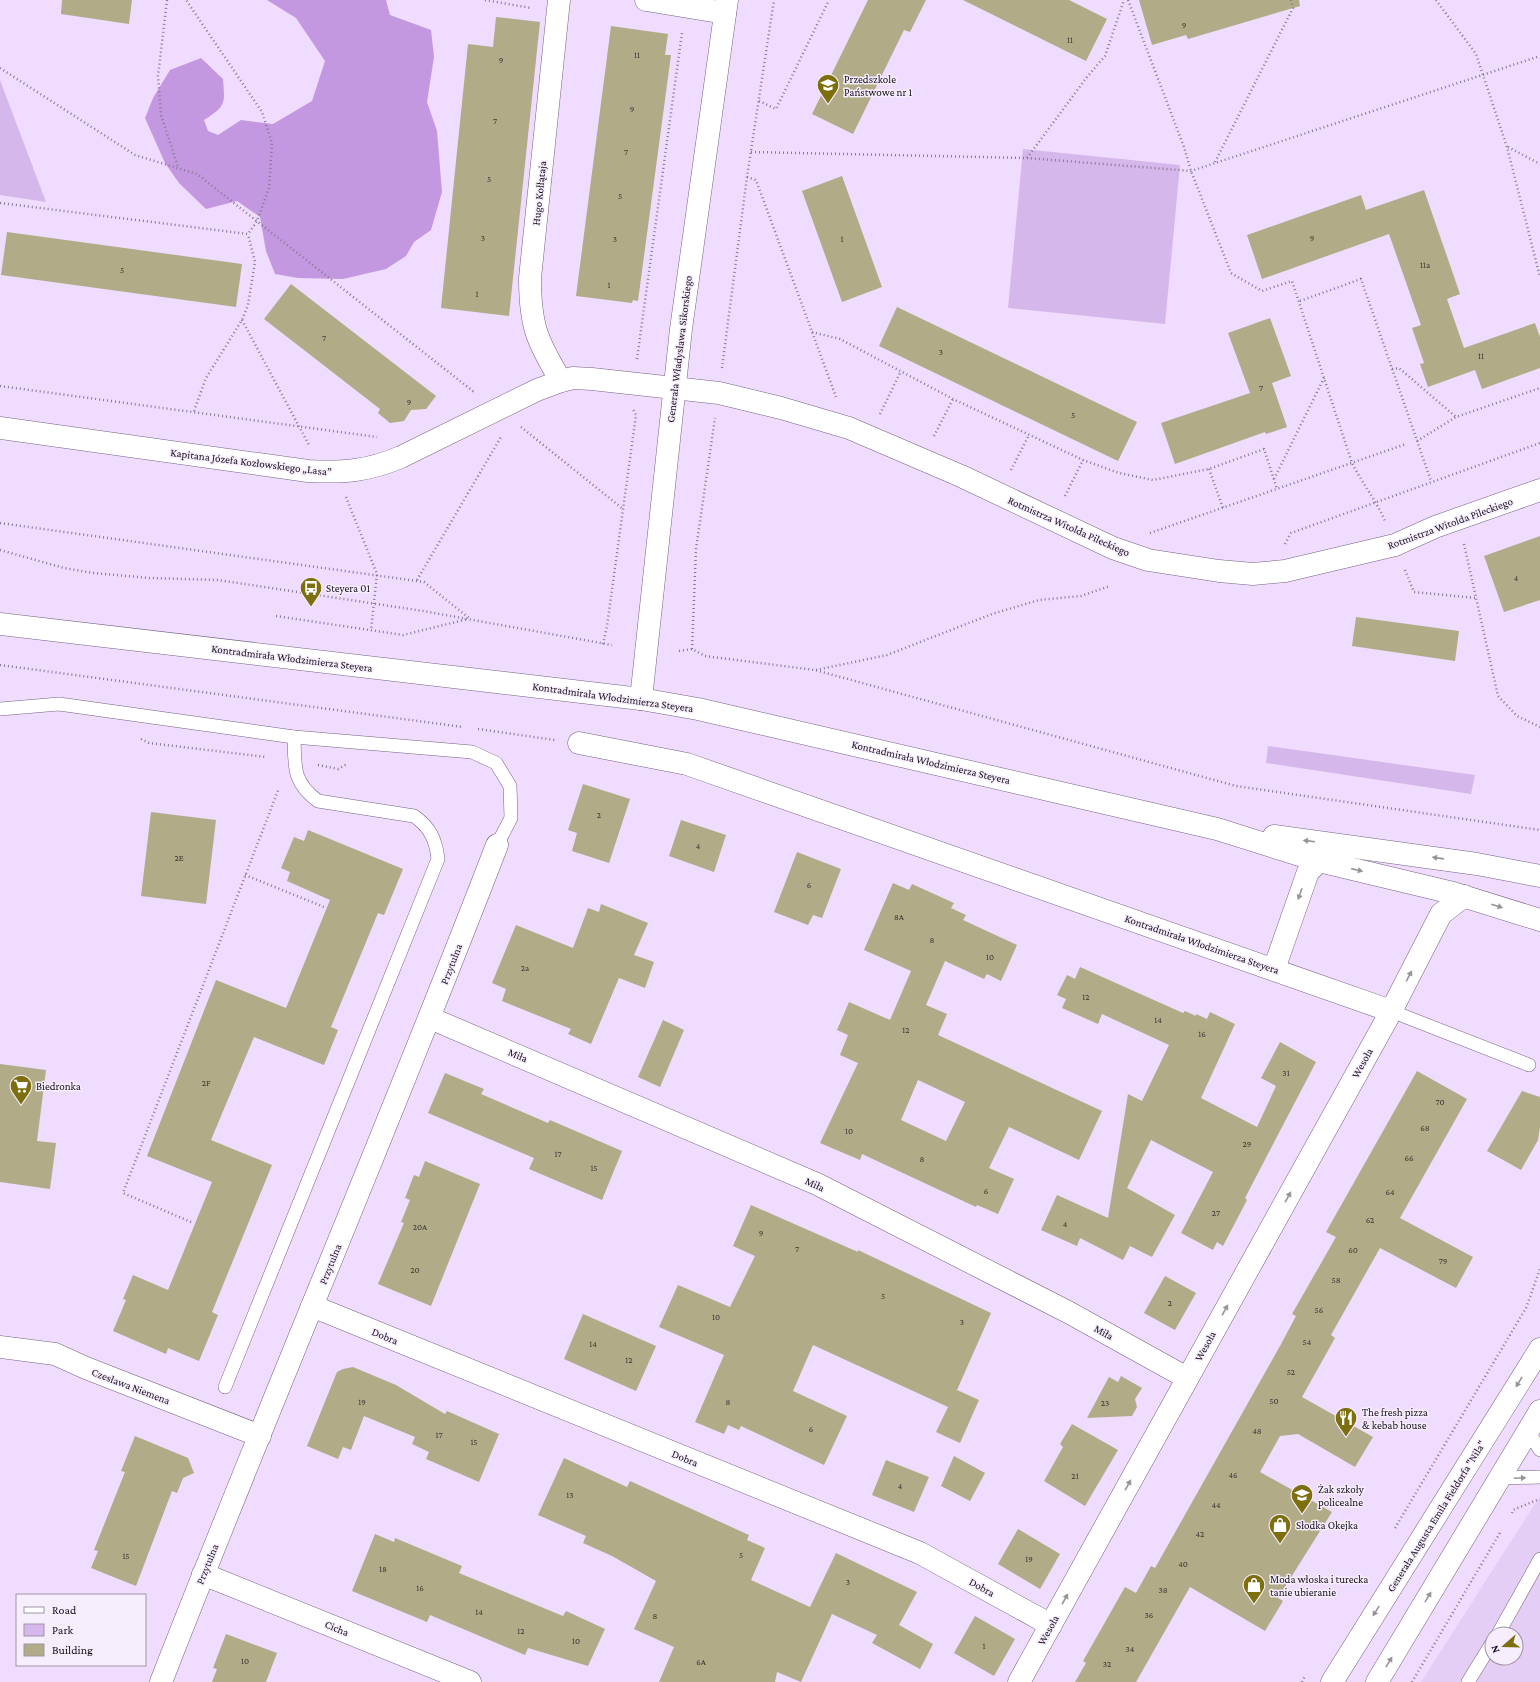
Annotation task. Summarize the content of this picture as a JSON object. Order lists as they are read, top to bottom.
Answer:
{
  "streets": {
    "street": [
      "Hugo Kołłątaja",
      "Generała Władysława Sikorskiego",
      "Kapitana Józefa Kozłowskiego „Lasa”",
      "Rotmistrza Witolda Pileckiego",
      "Kontradmirała Włodzimierza Steyera",
      "Przytulna",
      "Miła",
      "Wesoła",
      "Dobra",
      "Czesława Niemena",
      "Generała Augusta Emila Fieldorfa \"Nila\"",
      "Cicha"
    ]
  },
  "crossings": [
    ["Hugo Kołłątaja", "Kapitana Józefa Kozłowskiego „Lasa”"],
    ["Generała Władysława Sikorskiego", "Kapitana Józefa Kozłowskiego „Lasa”"],
    ["Generała Władysława Sikorskiego", "Rotmistrza Witolda Pileckiego"],
    ["Generała Władysława Sikorskiego", "Kontradmirała Włodzimierza Steyera"],
    ["Kapitana Józefa Kozłowskiego „Lasa”", "Rotmistrza Witolda Pileckiego"],
    ["Kontradmirała Włodzimierza Steyera", "Wesoła"],
    ["Przytulna", "Miła"],
    ["Przytulna", "Dobra"],
    ["Przytulna", "Czesława Niemena"],
    ["Przytulna", "Cicha"],
    ["Miła", "Wesoła"],
    ["Wesoła", "Dobra"]
  ],
  "one_way": ["Wesoła"],
  "places": {
    "school or university": ["Przedszkole Państwowe nr 1", "Żak szkoły policealne"],
    "bus stop": ["Steyera 01"],
    "supermarket": ["Biedronka"],
    "restaurant": ["The fresh pizza & kebab house"],
    "shop": ["Słodka Okejka", "Moda włoska i turecka tanie ubieranie"]
  },
  "house_numbers": [
    "9",
    "11",
    "11",
    "9",
    "9",
    "7",
    "7",
    "5",
    "5",
    "3",
    "9",
    "3",
    "1",
    "11a",
    "5",
    "1",
    "1",
    "7",
    "3",
    "11",
    "7",
    "9",
    "5",
    "4",
    "2",
    "4",
    "2E",
    "6",
    "8A",
    "8",
    "10",
    "2a",
    "12",
    "14",
    "12",
    "16",
    "31",
    "2F",
    "70",
    "68",
    "10",
    "29",
    "17",
    "66",
    "8",
    "15",
    "6",
    "64",
    "27",
    "62",
    "4",
    "20A",
    "9",
    "7",
    "60",
    "79",
    "20",
    "58",
    "5",
    "2",
    "56",
    "10",
    "3",
    "54",
    "14",
    "12",
    "52",
    "50",
    "19",
    "8",
    "23",
    "6",
    "48",
    "17",
    "15",
    "46",
    "21",
    "4",
    "13",
    "44",
    "42",
    "5",
    "15",
    "19",
    "40",
    "18",
    "3",
    "16",
    "38",
    "14",
    "36",
    "8",
    "12",
    "10",
    "1",
    "34",
    "10",
    "6A",
    "32"
  ],
  "legend": ["Road", "Park", "Building"],
  "north": "left"
}
